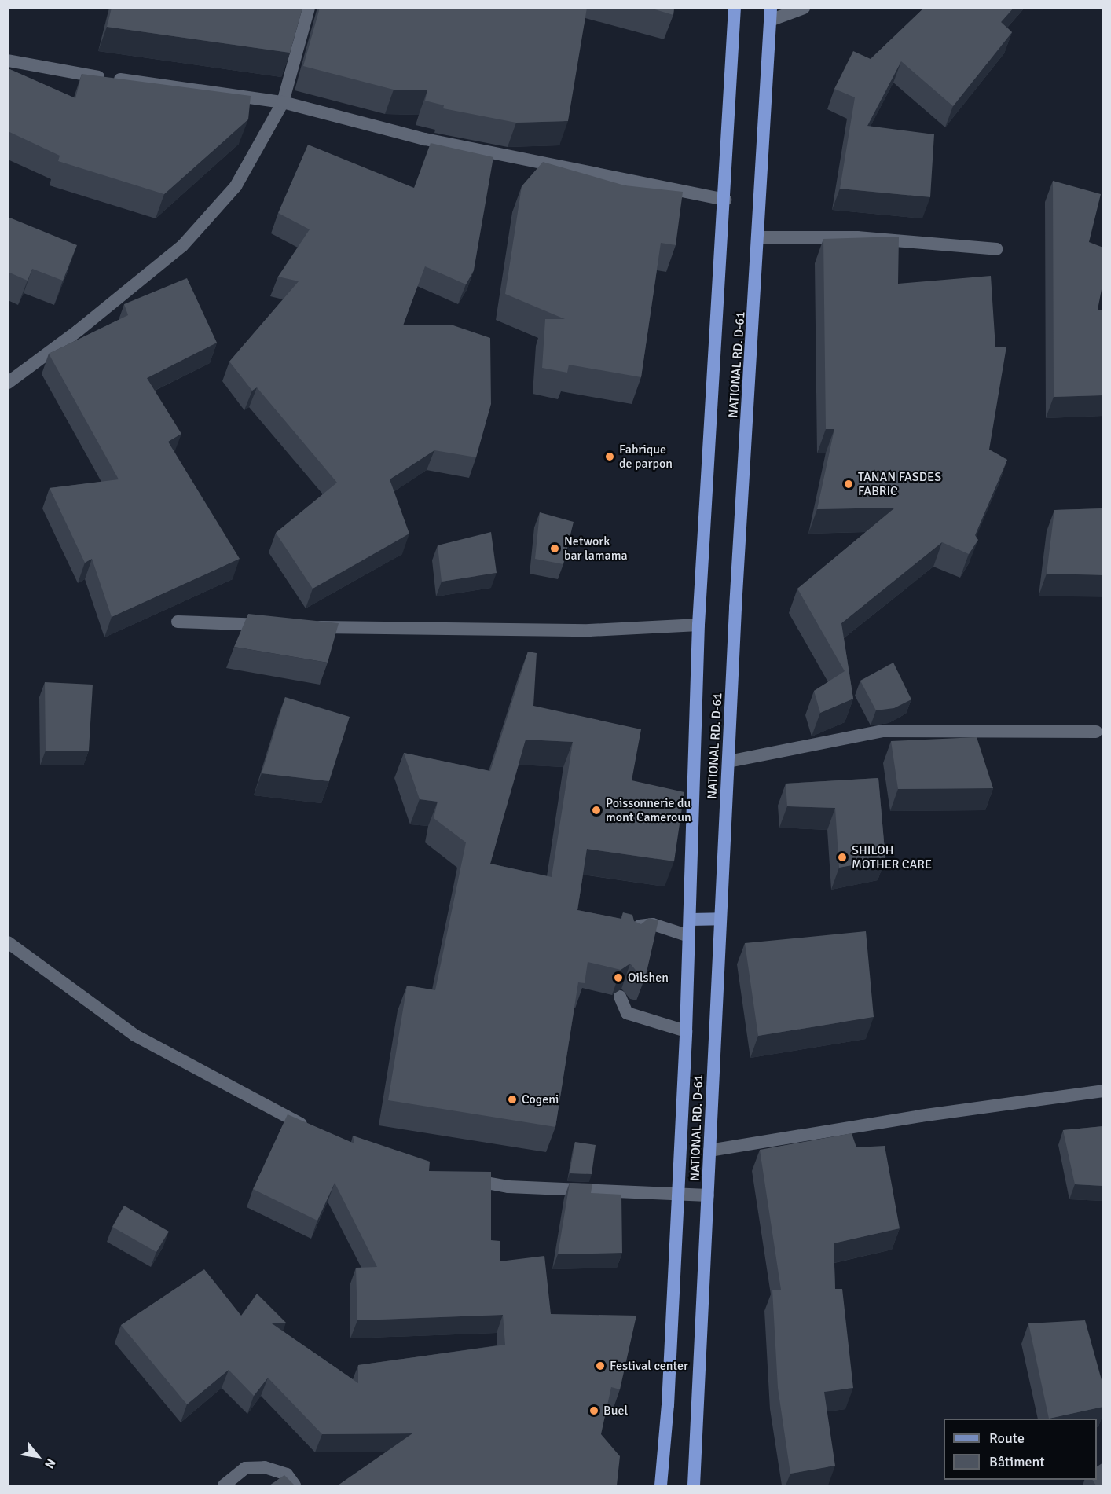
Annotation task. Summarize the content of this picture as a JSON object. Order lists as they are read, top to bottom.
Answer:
{
  "streets": {
    "highway": ["NATIONAL RD. D-61"]
  },
  "places": [
    "Fabrique de parpon",
    "TANAN FASDES FABRIC",
    "Network bar lamama",
    "Poissonnerie du mont Cameroun",
    "SHILOH MOTHER CARE",
    "Oilshen",
    "Cogeni",
    "Festival center",
    "Buel"
  ],
  "legend": ["Route", "Bâtiment"],
  "north": "bottom right"
}
